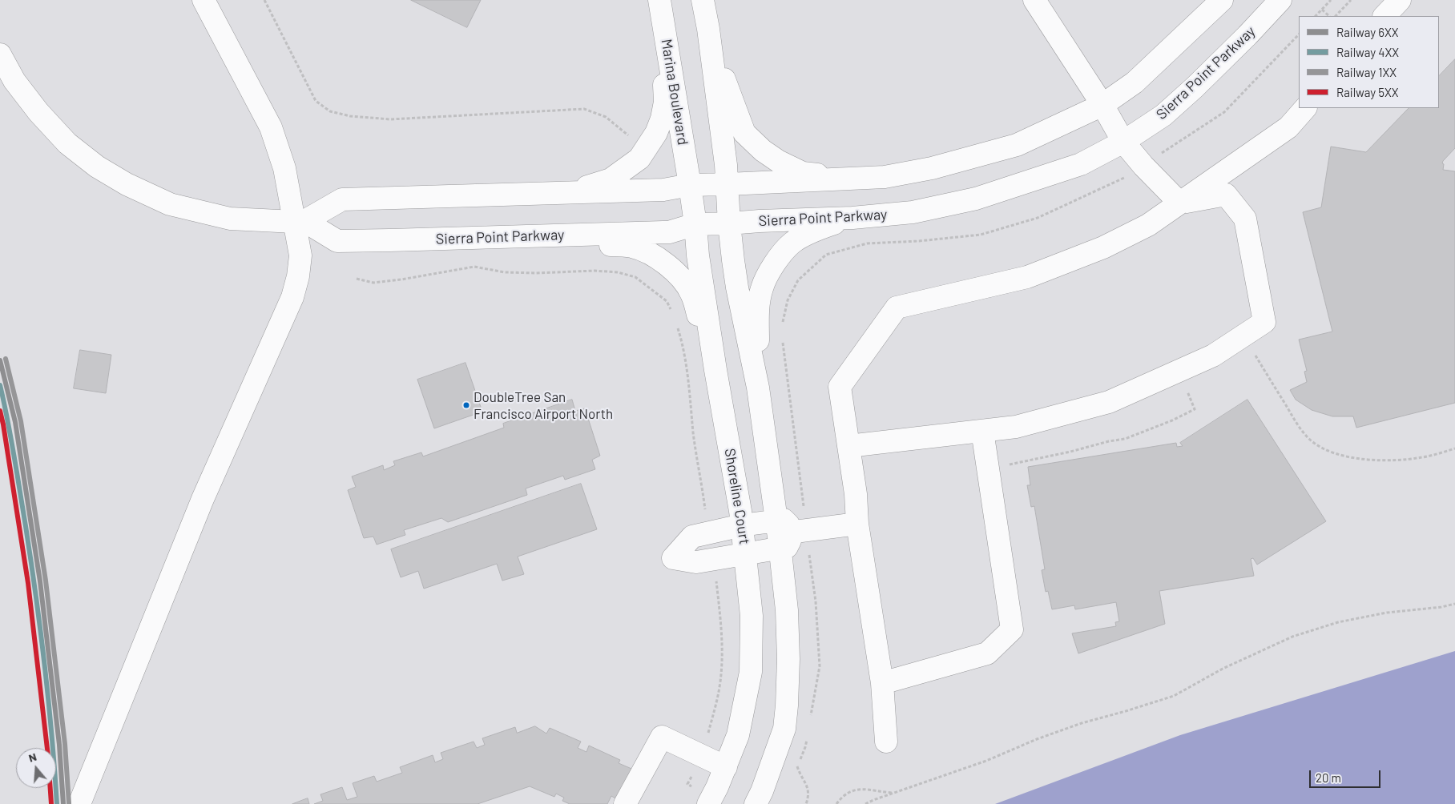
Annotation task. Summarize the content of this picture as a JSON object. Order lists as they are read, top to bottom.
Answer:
{
  "streets": {
    "main road": ["Sierra Point Parkway", "Marina Boulevard", "Shoreline Court"]
  },
  "crossings": [
    ["Sierra Point Parkway", "Shoreline Court"],
    ["Marina Boulevard", "Shoreline Court"]
  ],
  "places": ["DoubleTree San Francisco Airport North"],
  "lines": [
    "rail line 1XX",
    "rail line 6XX",
    "rail line 4XX",
    "rail line 5XX"
  ],
  "legend": [
    "Railway 6XX",
    "Railway 4XX",
    "Railway 1XX",
    "Railway 5XX"
  ],
  "scale_bar": "20 m",
  "north": "top"
}
